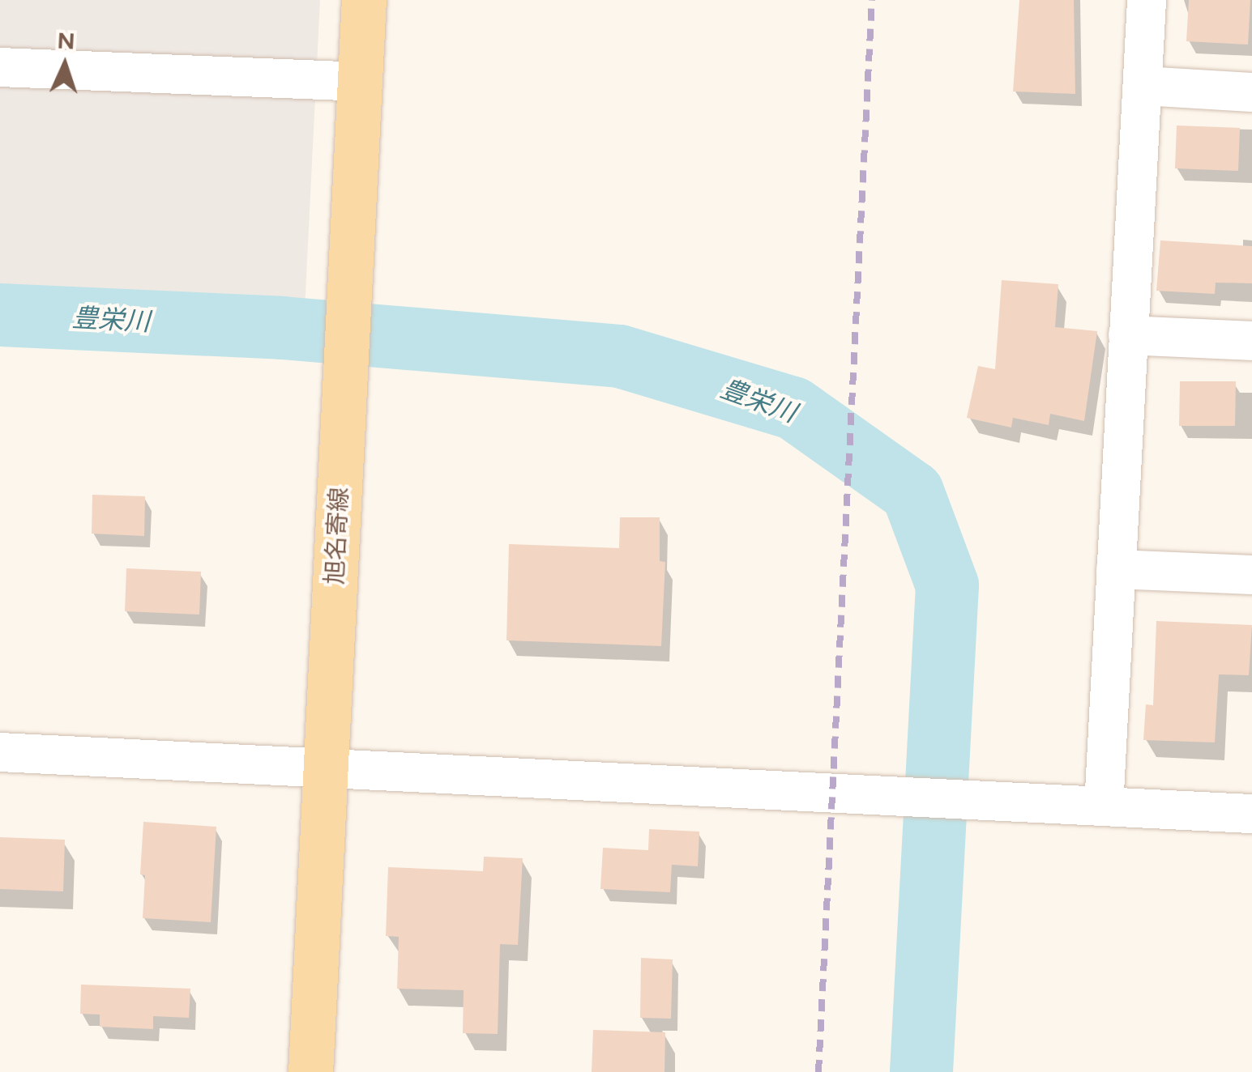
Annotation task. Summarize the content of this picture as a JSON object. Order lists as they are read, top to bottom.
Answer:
{
  "streets": {
    "main road": ["旭名寄線"]
  },
  "water": ["豊栄川"],
  "north": "top"
}
